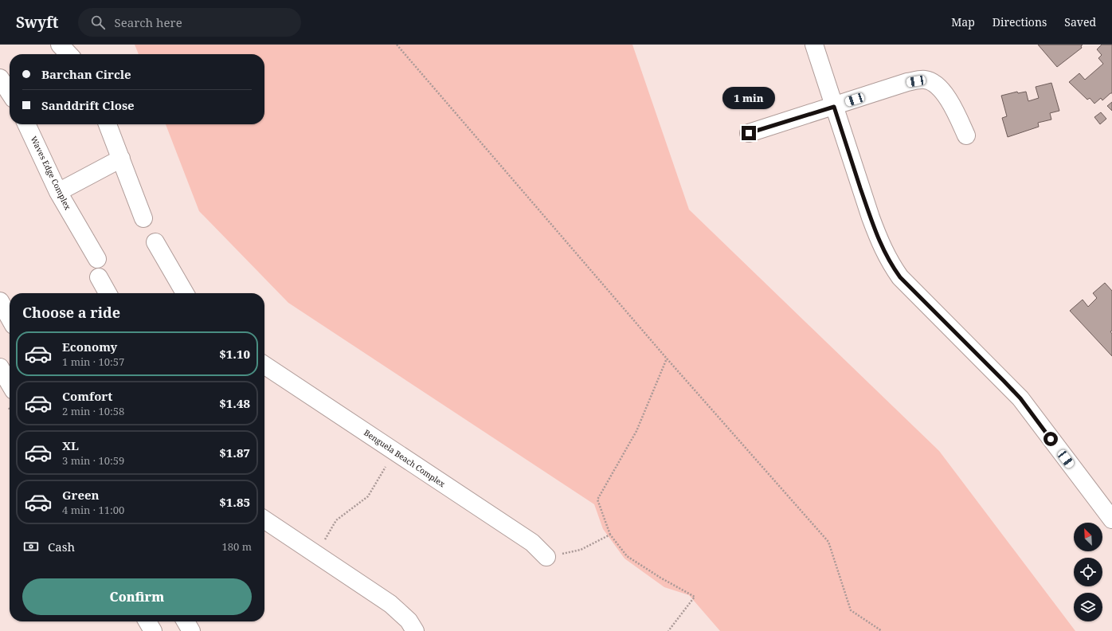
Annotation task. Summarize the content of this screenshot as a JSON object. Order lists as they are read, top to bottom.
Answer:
{
  "streets": {
    "street": ["Waves Edge Complex", "Benguela Beach Complex"]
  },
  "north": "top left",
  "page": {
    "header": "Swyft",
    "search": "Search here",
    "nav": ["Map", "Directions", "Saved"],
    "banner": ["Barchan Circle", "Sanddrift Close"],
    "bubble": "1 min",
    "heading": "Choose a ride",
    "list": [
      {
        "name": "Economy",
        "note": "1 min · 10:57",
        "value": "$1.10"
      },
      {
        "name": "Comfort",
        "note": "2 min · 10:58",
        "value": "$1.48"
      },
      {
        "name": "XL",
        "note": "3 min · 10:59",
        "value": "$1.87"
      },
      {
        "name": "Green",
        "note": "4 min · 11:00",
        "value": "$1.85"
      }
    ],
    "pay": ["Cash", "180 m"],
    "buttons": "Confirm"
  }
}
